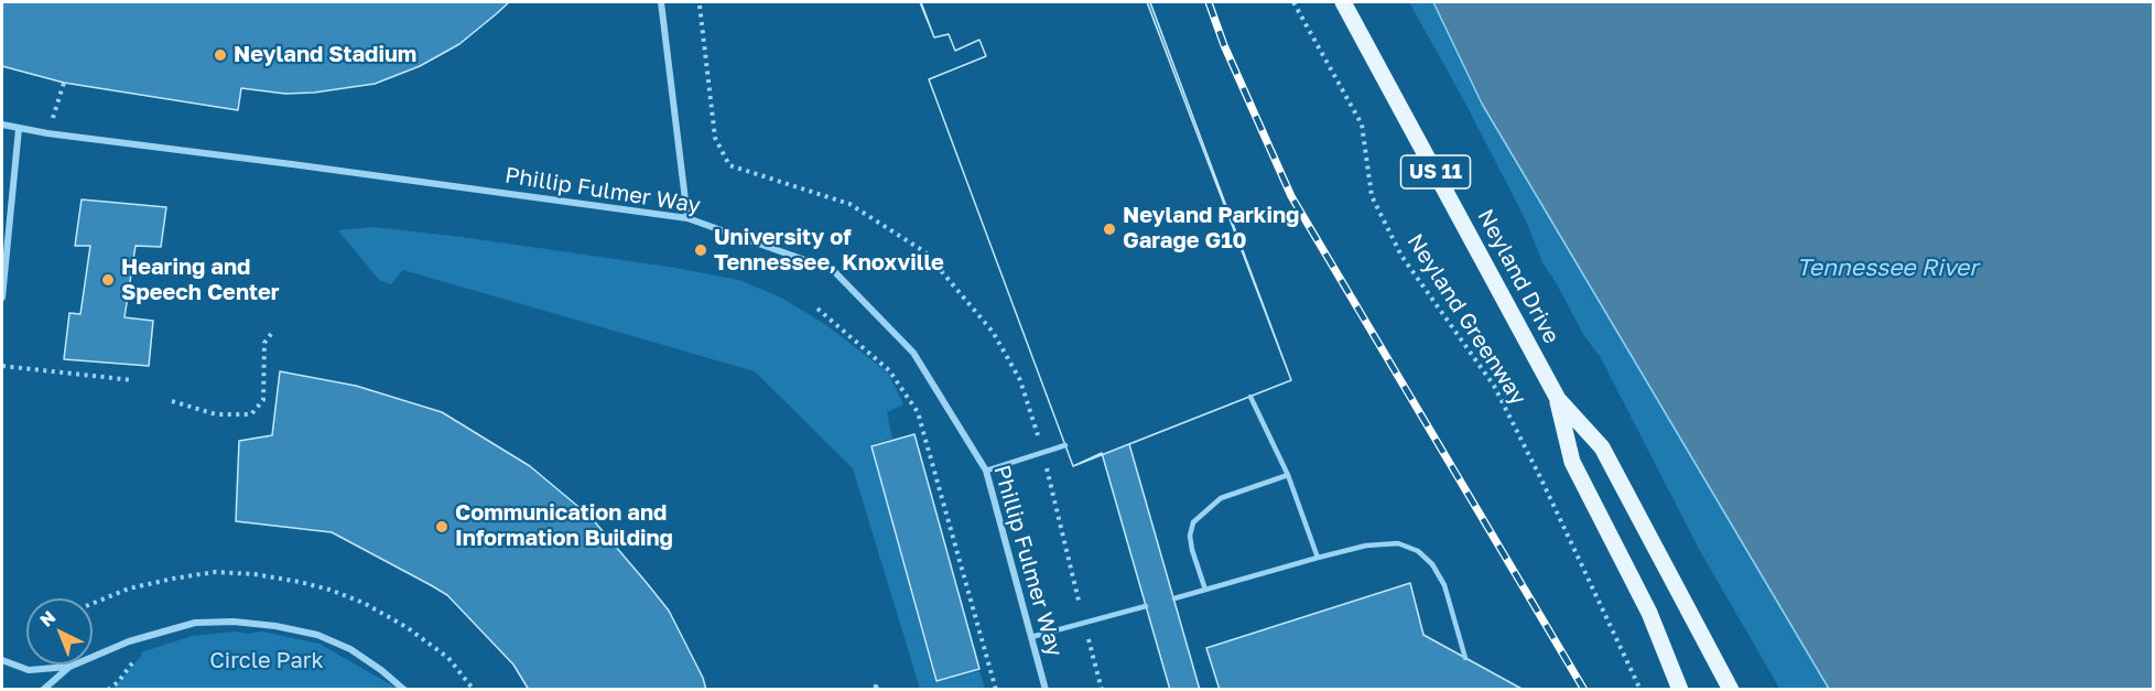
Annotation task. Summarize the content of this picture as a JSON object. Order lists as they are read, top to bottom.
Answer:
{
  "streets": {
    "main road": ["US 11", "Neyland Drive"],
    "street": ["Phillip Fulmer Way"],
    "path": ["Neyland Greenway"]
  },
  "water": ["Tennessee River"],
  "parks": ["Circle Park"],
  "places": [
    "Neyland Stadium",
    "Neyland Parking Garage G10",
    "University of Tennessee, Knoxville",
    "Hearing and Speech Center",
    "Communication and Information Building"
  ],
  "north": "top left"
}
